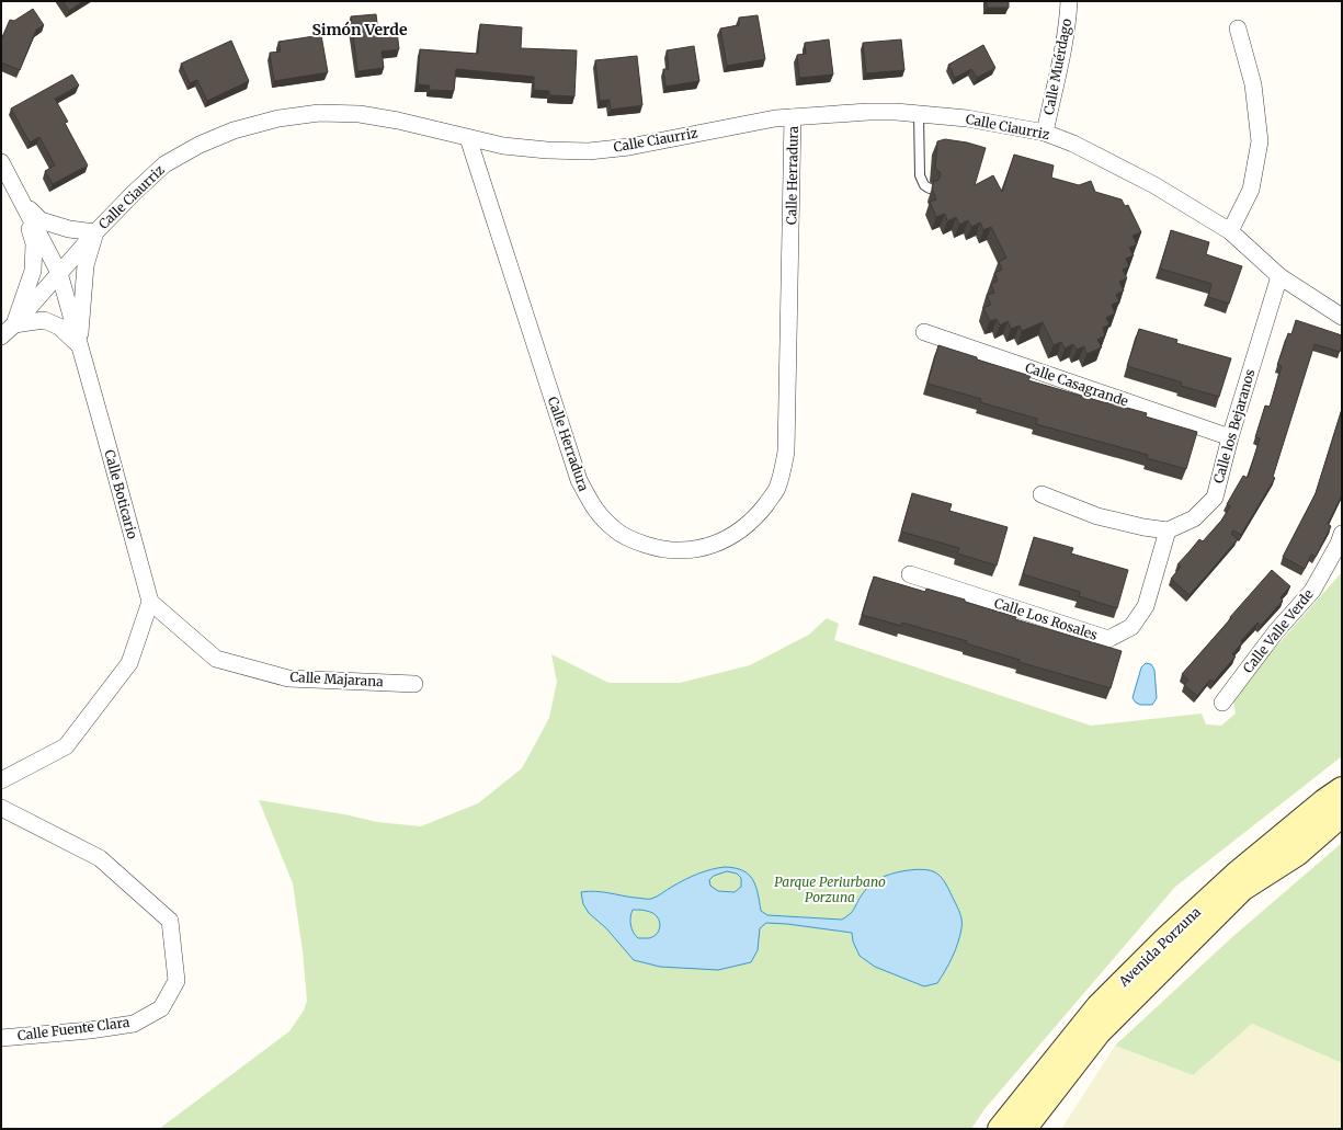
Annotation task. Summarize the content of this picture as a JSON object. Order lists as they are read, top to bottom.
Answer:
{
  "streets": {
    "street": [
      "Calle Muérdago",
      "Calle Ciaurriz",
      "Calle Herradura",
      "Calle Casagrande",
      "Calle los Bejaranos",
      "Calle Boticario",
      "Calle Los Rosales",
      "Calle Valle Verde",
      "Calle Majarana",
      "Avenida Porzuna",
      "Calle Fuente Clara"
    ]
  },
  "crossings": [
    ["Calle Muérdago", "Calle Ciaurriz"],
    ["Calle Ciaurriz", "Calle Herradura"],
    ["Calle Ciaurriz", "Calle los Bejaranos"],
    ["Calle Ciaurriz", "Calle Boticario"],
    ["Calle Casagrande", "Calle los Bejaranos"],
    ["Calle los Bejaranos", "Calle Los Rosales"],
    ["Calle Boticario", "Calle Majarana"]
  ],
  "districts": ["Simón Verde"],
  "parks": ["Parque Periurbano Porzuna"]
}
